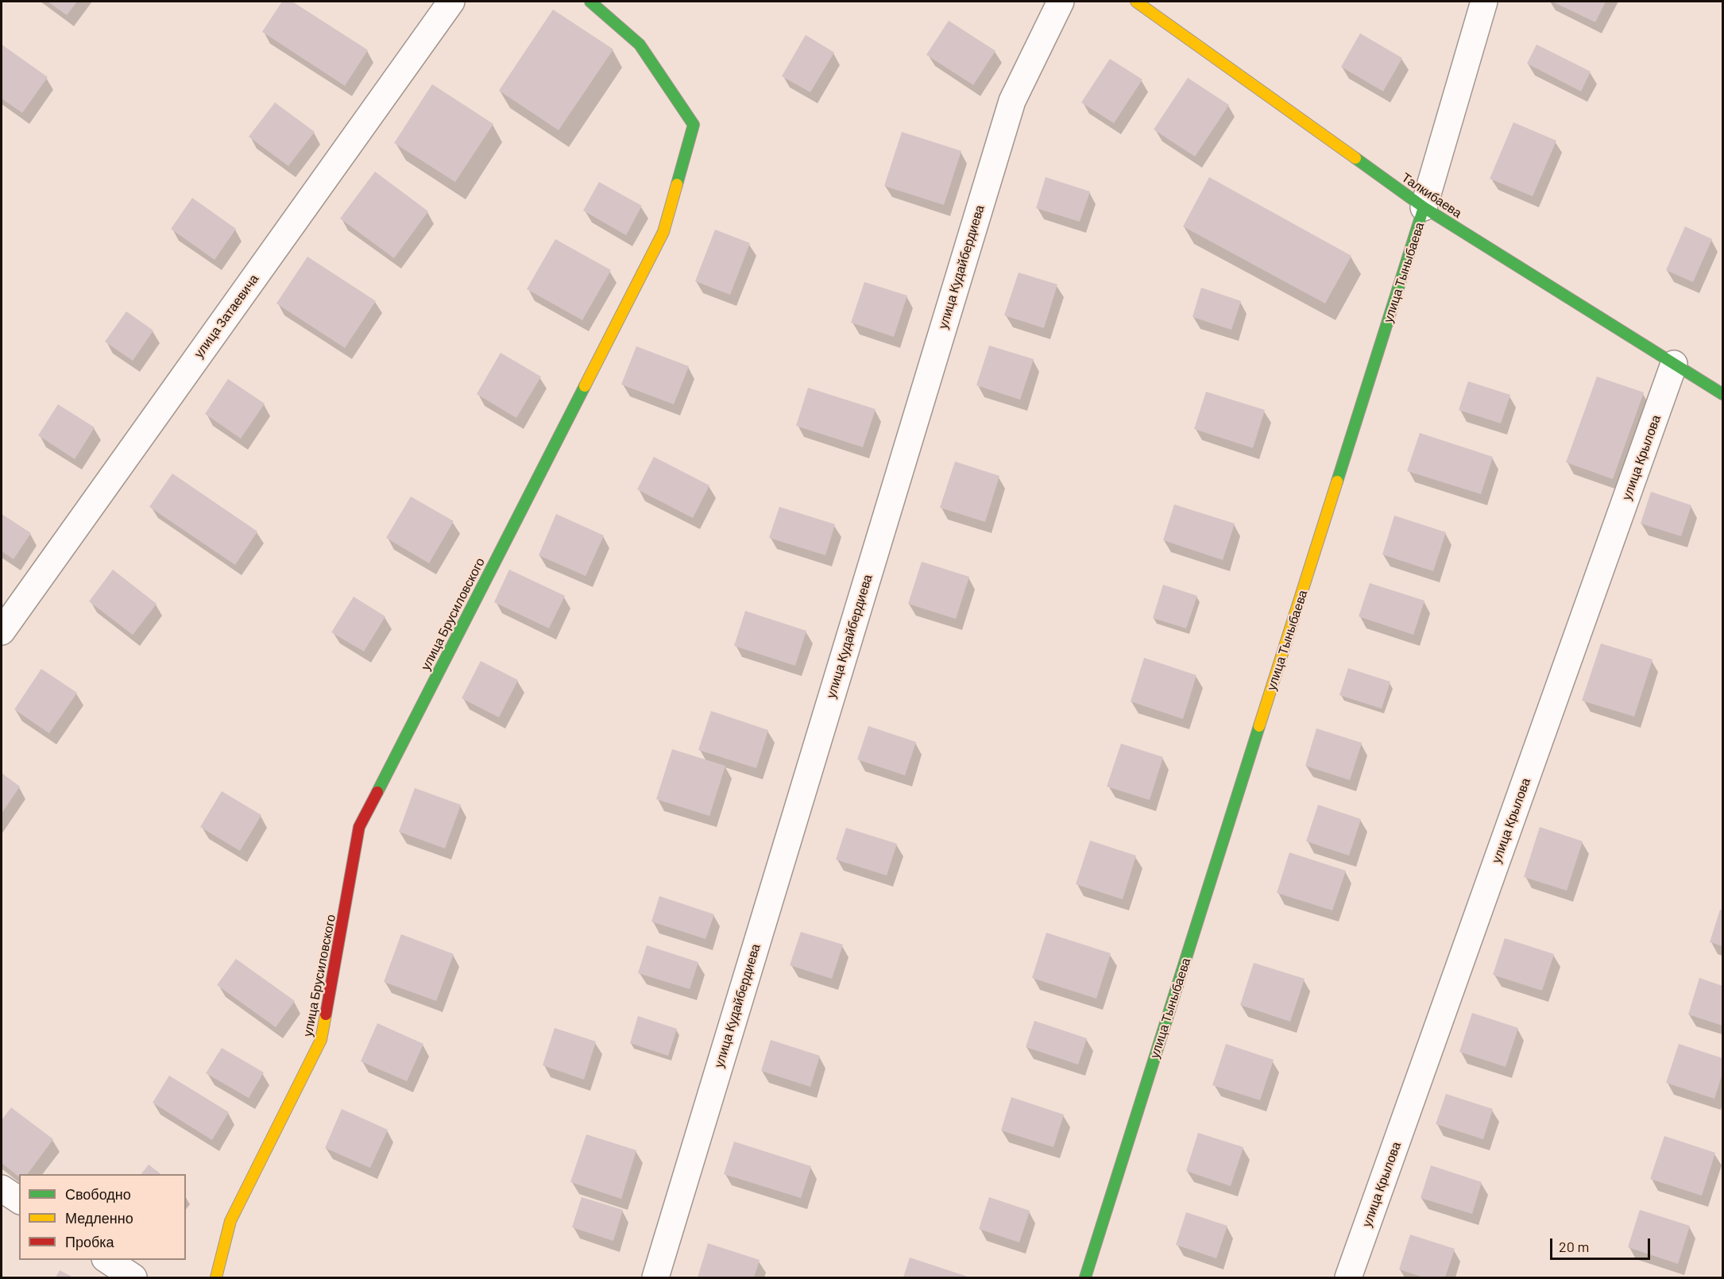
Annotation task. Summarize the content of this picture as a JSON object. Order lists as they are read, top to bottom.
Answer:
{
  "streets": {
    "street": [
      "Талкибаева",
      "улица Кудайбердиева",
      "улица Тыныбаева",
      "улица Затаевича",
      "улица Крылова",
      "улица Брусиловского"
    ]
  },
  "crossings": [
    ["Талкибаева", "улица Тыныбаева"],
    ["Талкибаева", "улица Крылова"]
  ],
  "legend": ["Свободно", "Медленно", "Пробка"],
  "scale_bar": "20 m"
}
